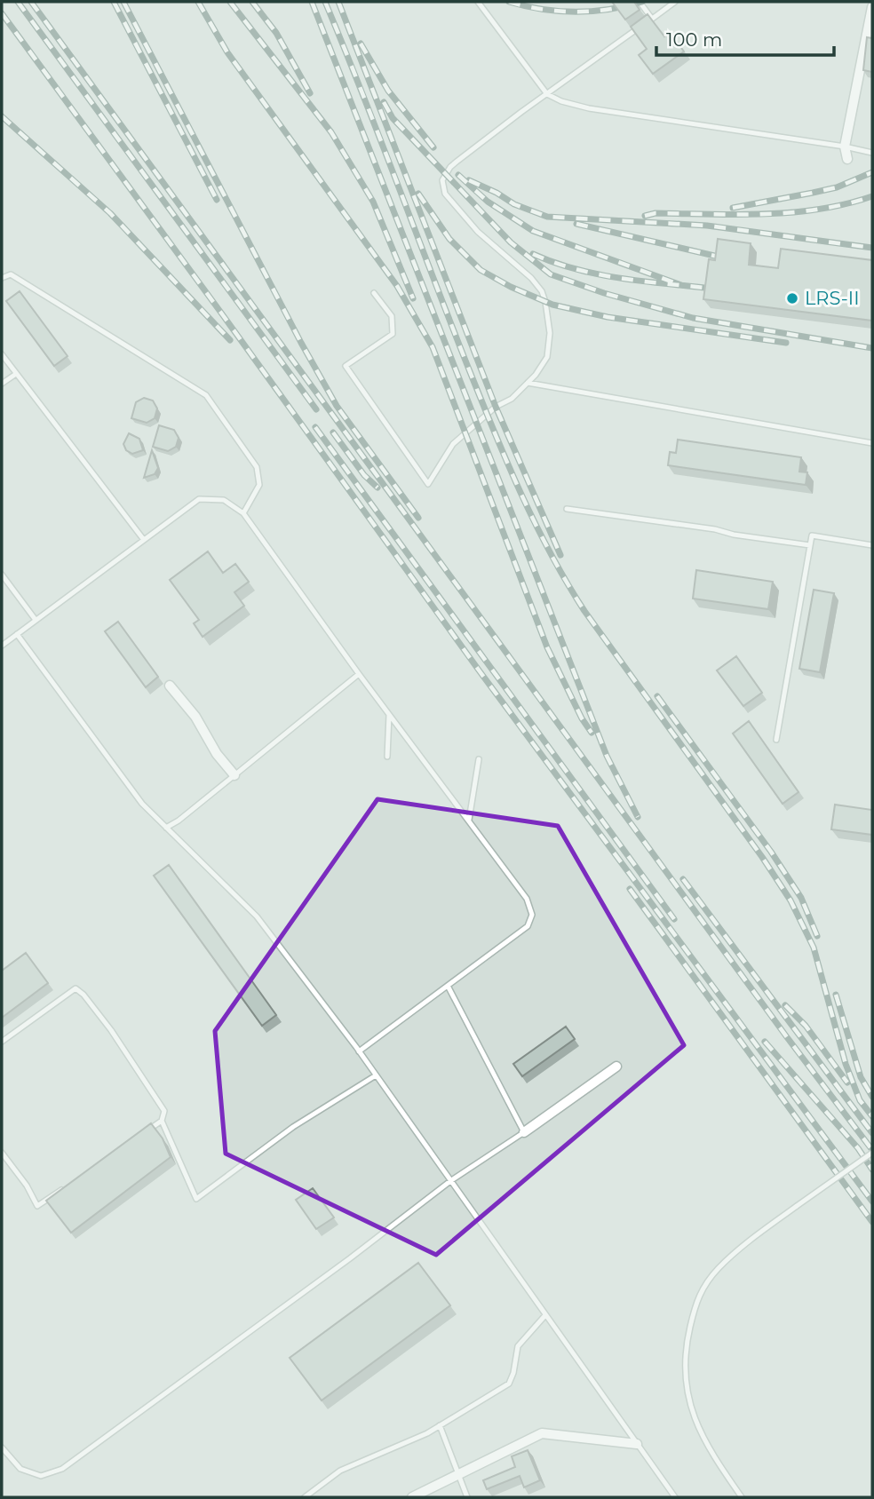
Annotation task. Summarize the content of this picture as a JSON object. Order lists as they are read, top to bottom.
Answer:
{
  "places": ["LRS-II"],
  "scale_bar": "100 m"
}
